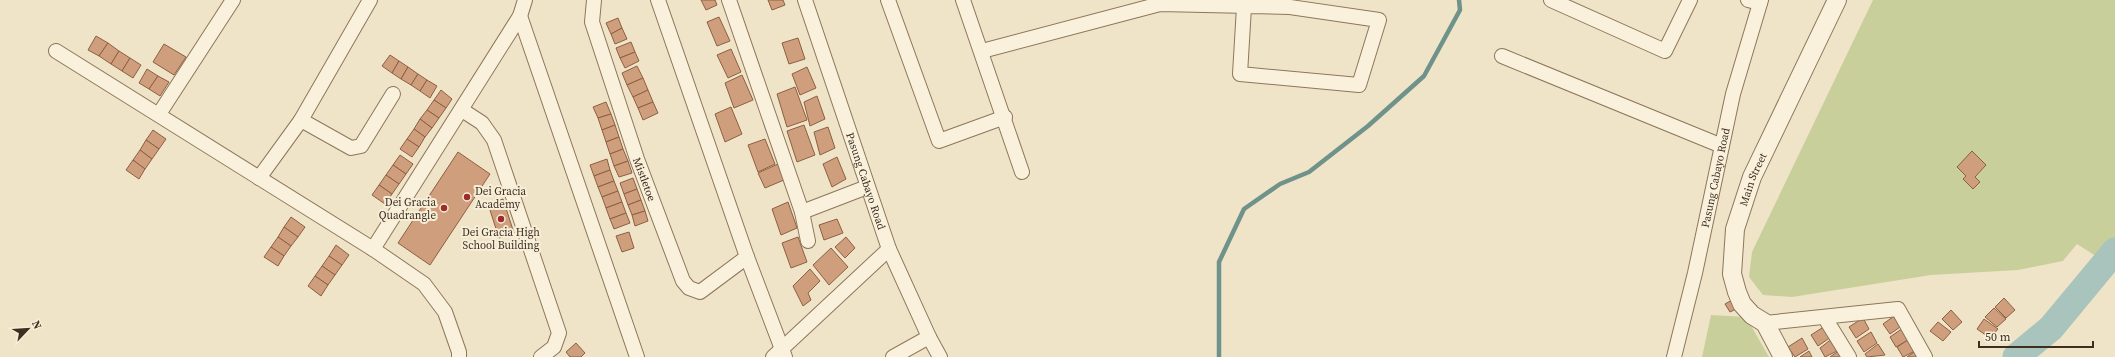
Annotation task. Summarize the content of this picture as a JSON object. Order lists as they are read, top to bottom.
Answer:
{
  "streets": {
    "street": ["Pasung Cabayo Road", "Mistletoe", "Main Street"]
  },
  "places": ["Dei Gracia Academy", "Dei Gracia Quadrangle", "Dei Gracia High School Building"],
  "scale_bar": "50 m",
  "north": "top right"
}
